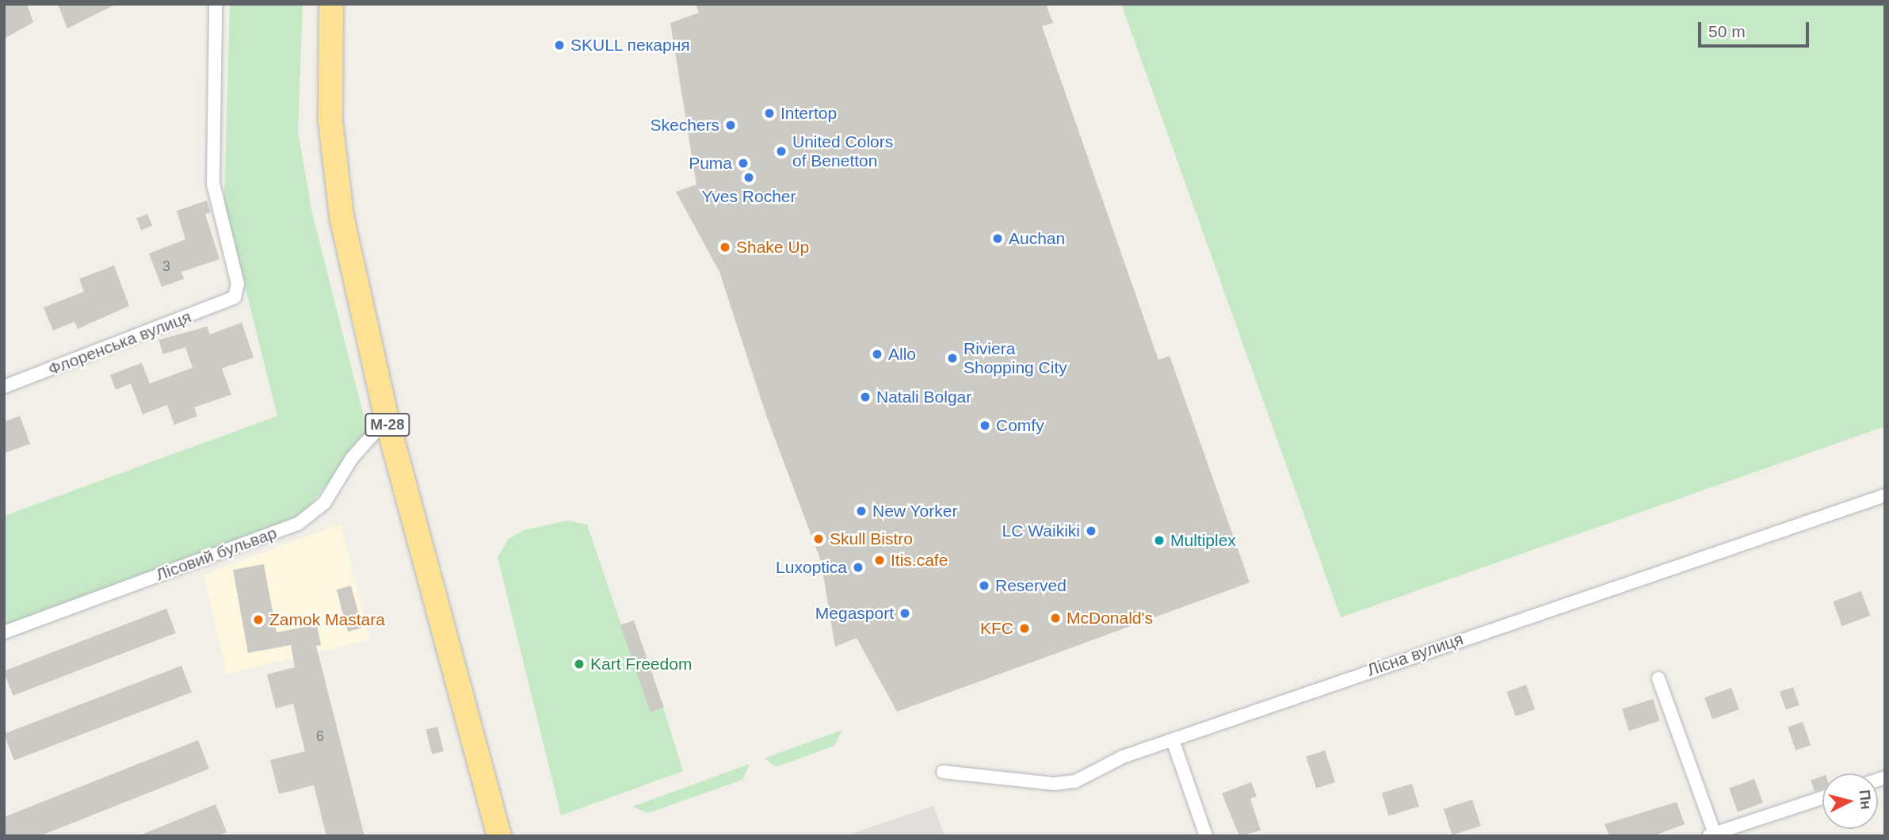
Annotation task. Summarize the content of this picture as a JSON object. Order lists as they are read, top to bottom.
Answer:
{
  "streets": {
    "highway": ["М-28"],
    "street": ["Флоренська вулиця", "Лісовий бульвар", "Лісна вулиця"]
  },
  "crossings": [
    ["М-28", "Лісовий бульвар"]
  ],
  "places": [
    "SKULL пекарня",
    "Intertop",
    "Skechers",
    "United Colors of Benetton",
    "Puma",
    "Yves Rocher",
    "Auchan",
    "Shake Up",
    "Allo",
    "Riviera Shopping City",
    "Natali Bolgar",
    "Comfy",
    "New Yorker",
    "LC Waikiki",
    "Skull Bistro",
    "Multiplex",
    "Itis.cafe",
    "Luxoptica",
    "Reserved",
    "Megasport",
    "McDonald's",
    "Zamok Mastara",
    "KFC",
    "Kart Freedom"
  ],
  "house_numbers": ["3", "6"],
  "scale_bar": "50 m",
  "north": "right"
}
